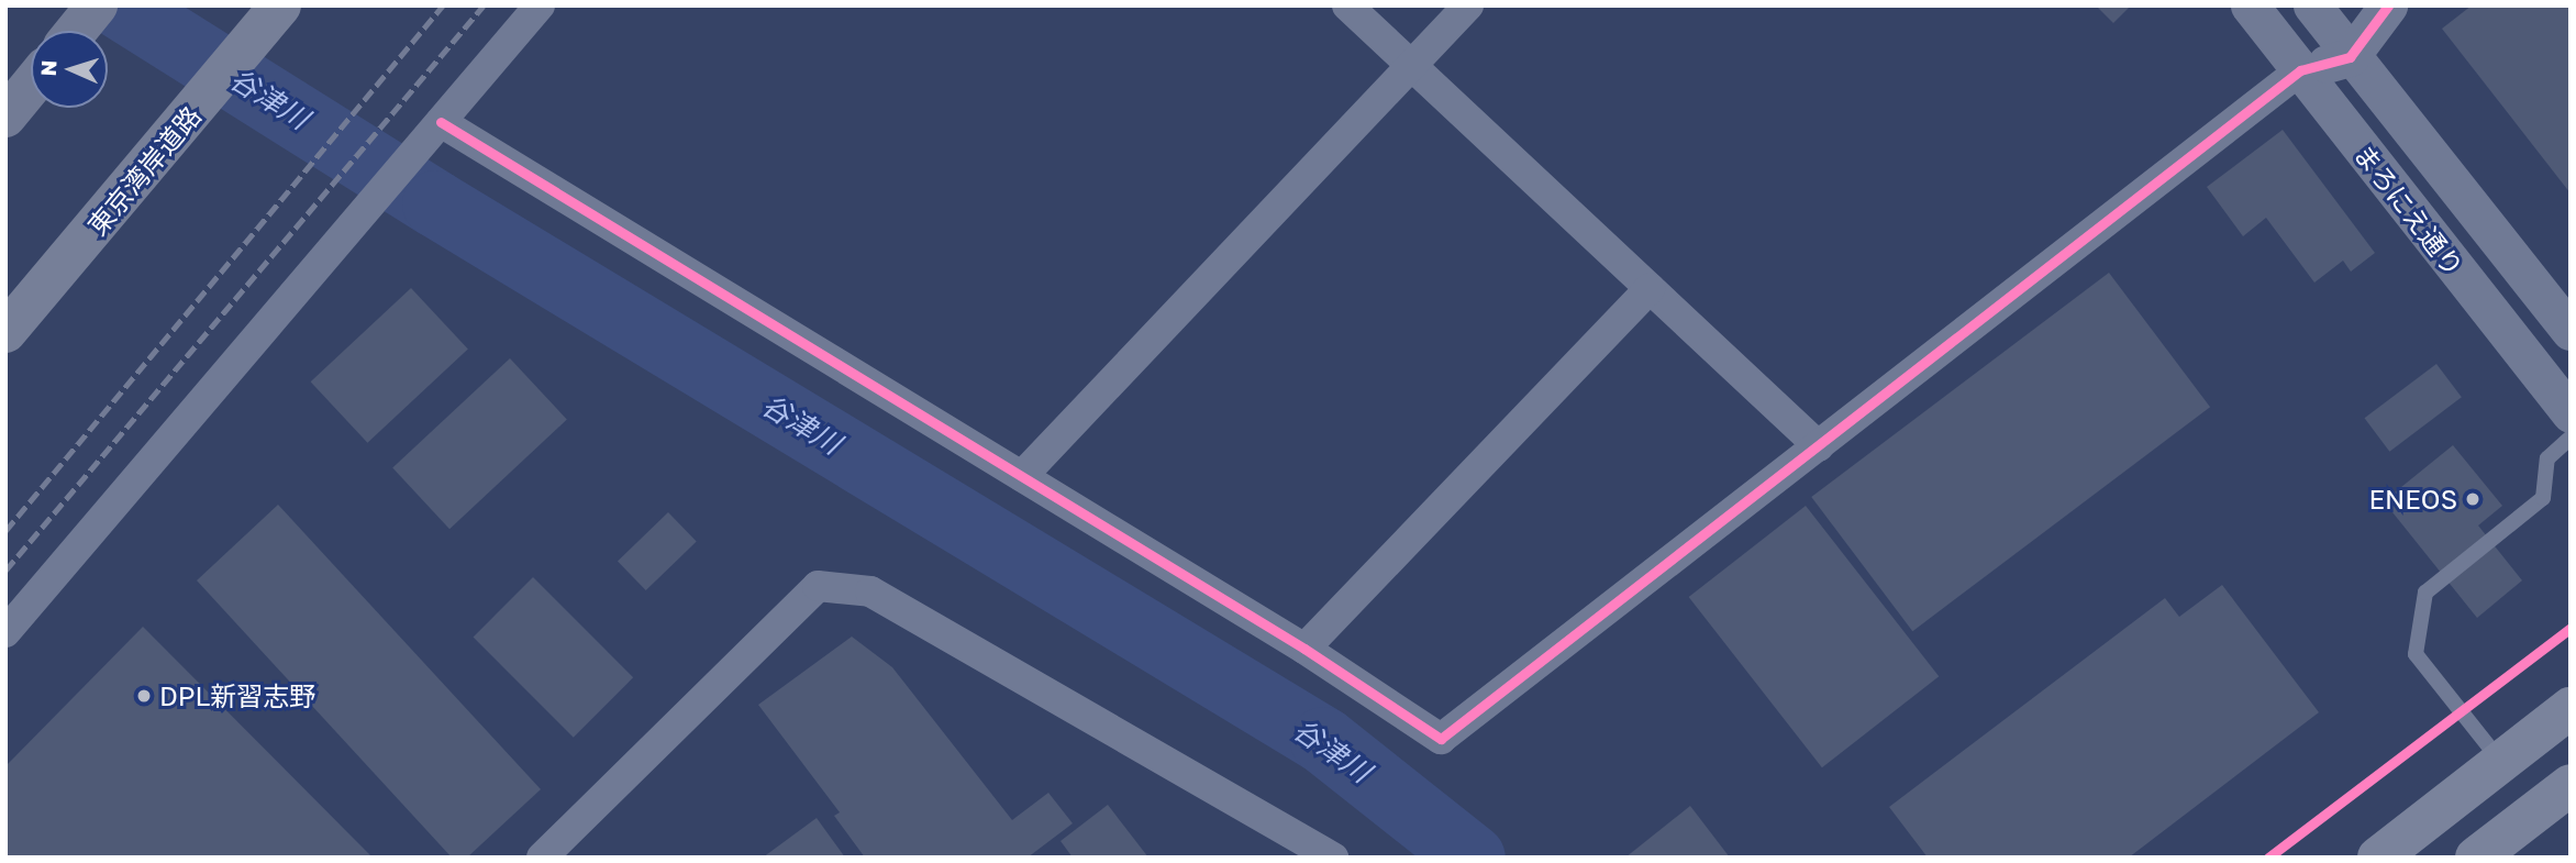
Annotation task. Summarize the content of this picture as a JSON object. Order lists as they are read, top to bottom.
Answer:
{
  "streets": {
    "highway": ["東京湾岸道路"],
    "street": ["まろにえ通り"]
  },
  "water": ["谷津川"],
  "places": ["ENEOS", "DPL新習志野"],
  "north": "left"
}
